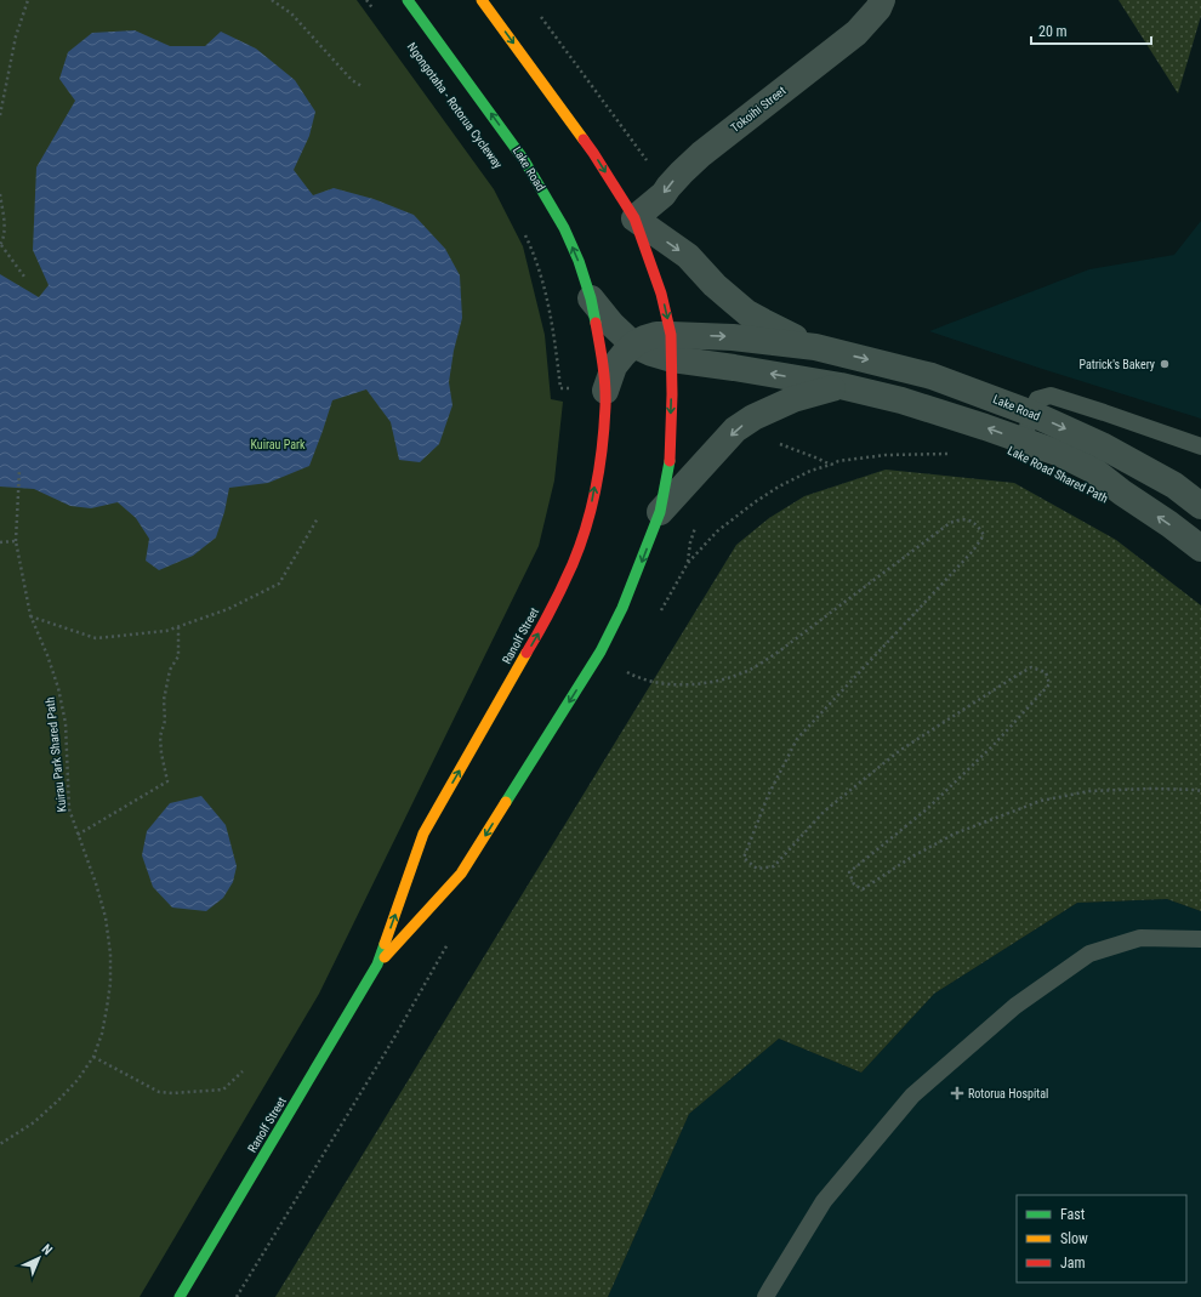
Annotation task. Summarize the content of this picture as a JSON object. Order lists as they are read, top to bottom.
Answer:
{
  "streets": {
    "main road": ["Lake Road", "Ranolf Street"],
    "street": ["Tokoihi Street"],
    "path": ["Kuirau Park Shared Path"]
  },
  "crossings": [
    ["Tokoihi Street", "Lake Road"],
    ["Lake Road", "Ranolf Street"]
  ],
  "one_way": ["Tokoihi Street"],
  "parks": ["Kuirau Park"],
  "places": {
    "other": ["Patrick's Bakery"],
    "health": ["Rotorua Hospital"]
  },
  "legend": ["Fast", "Slow", "Jam"],
  "scale_bar": "20 m",
  "north": "top right"
}
